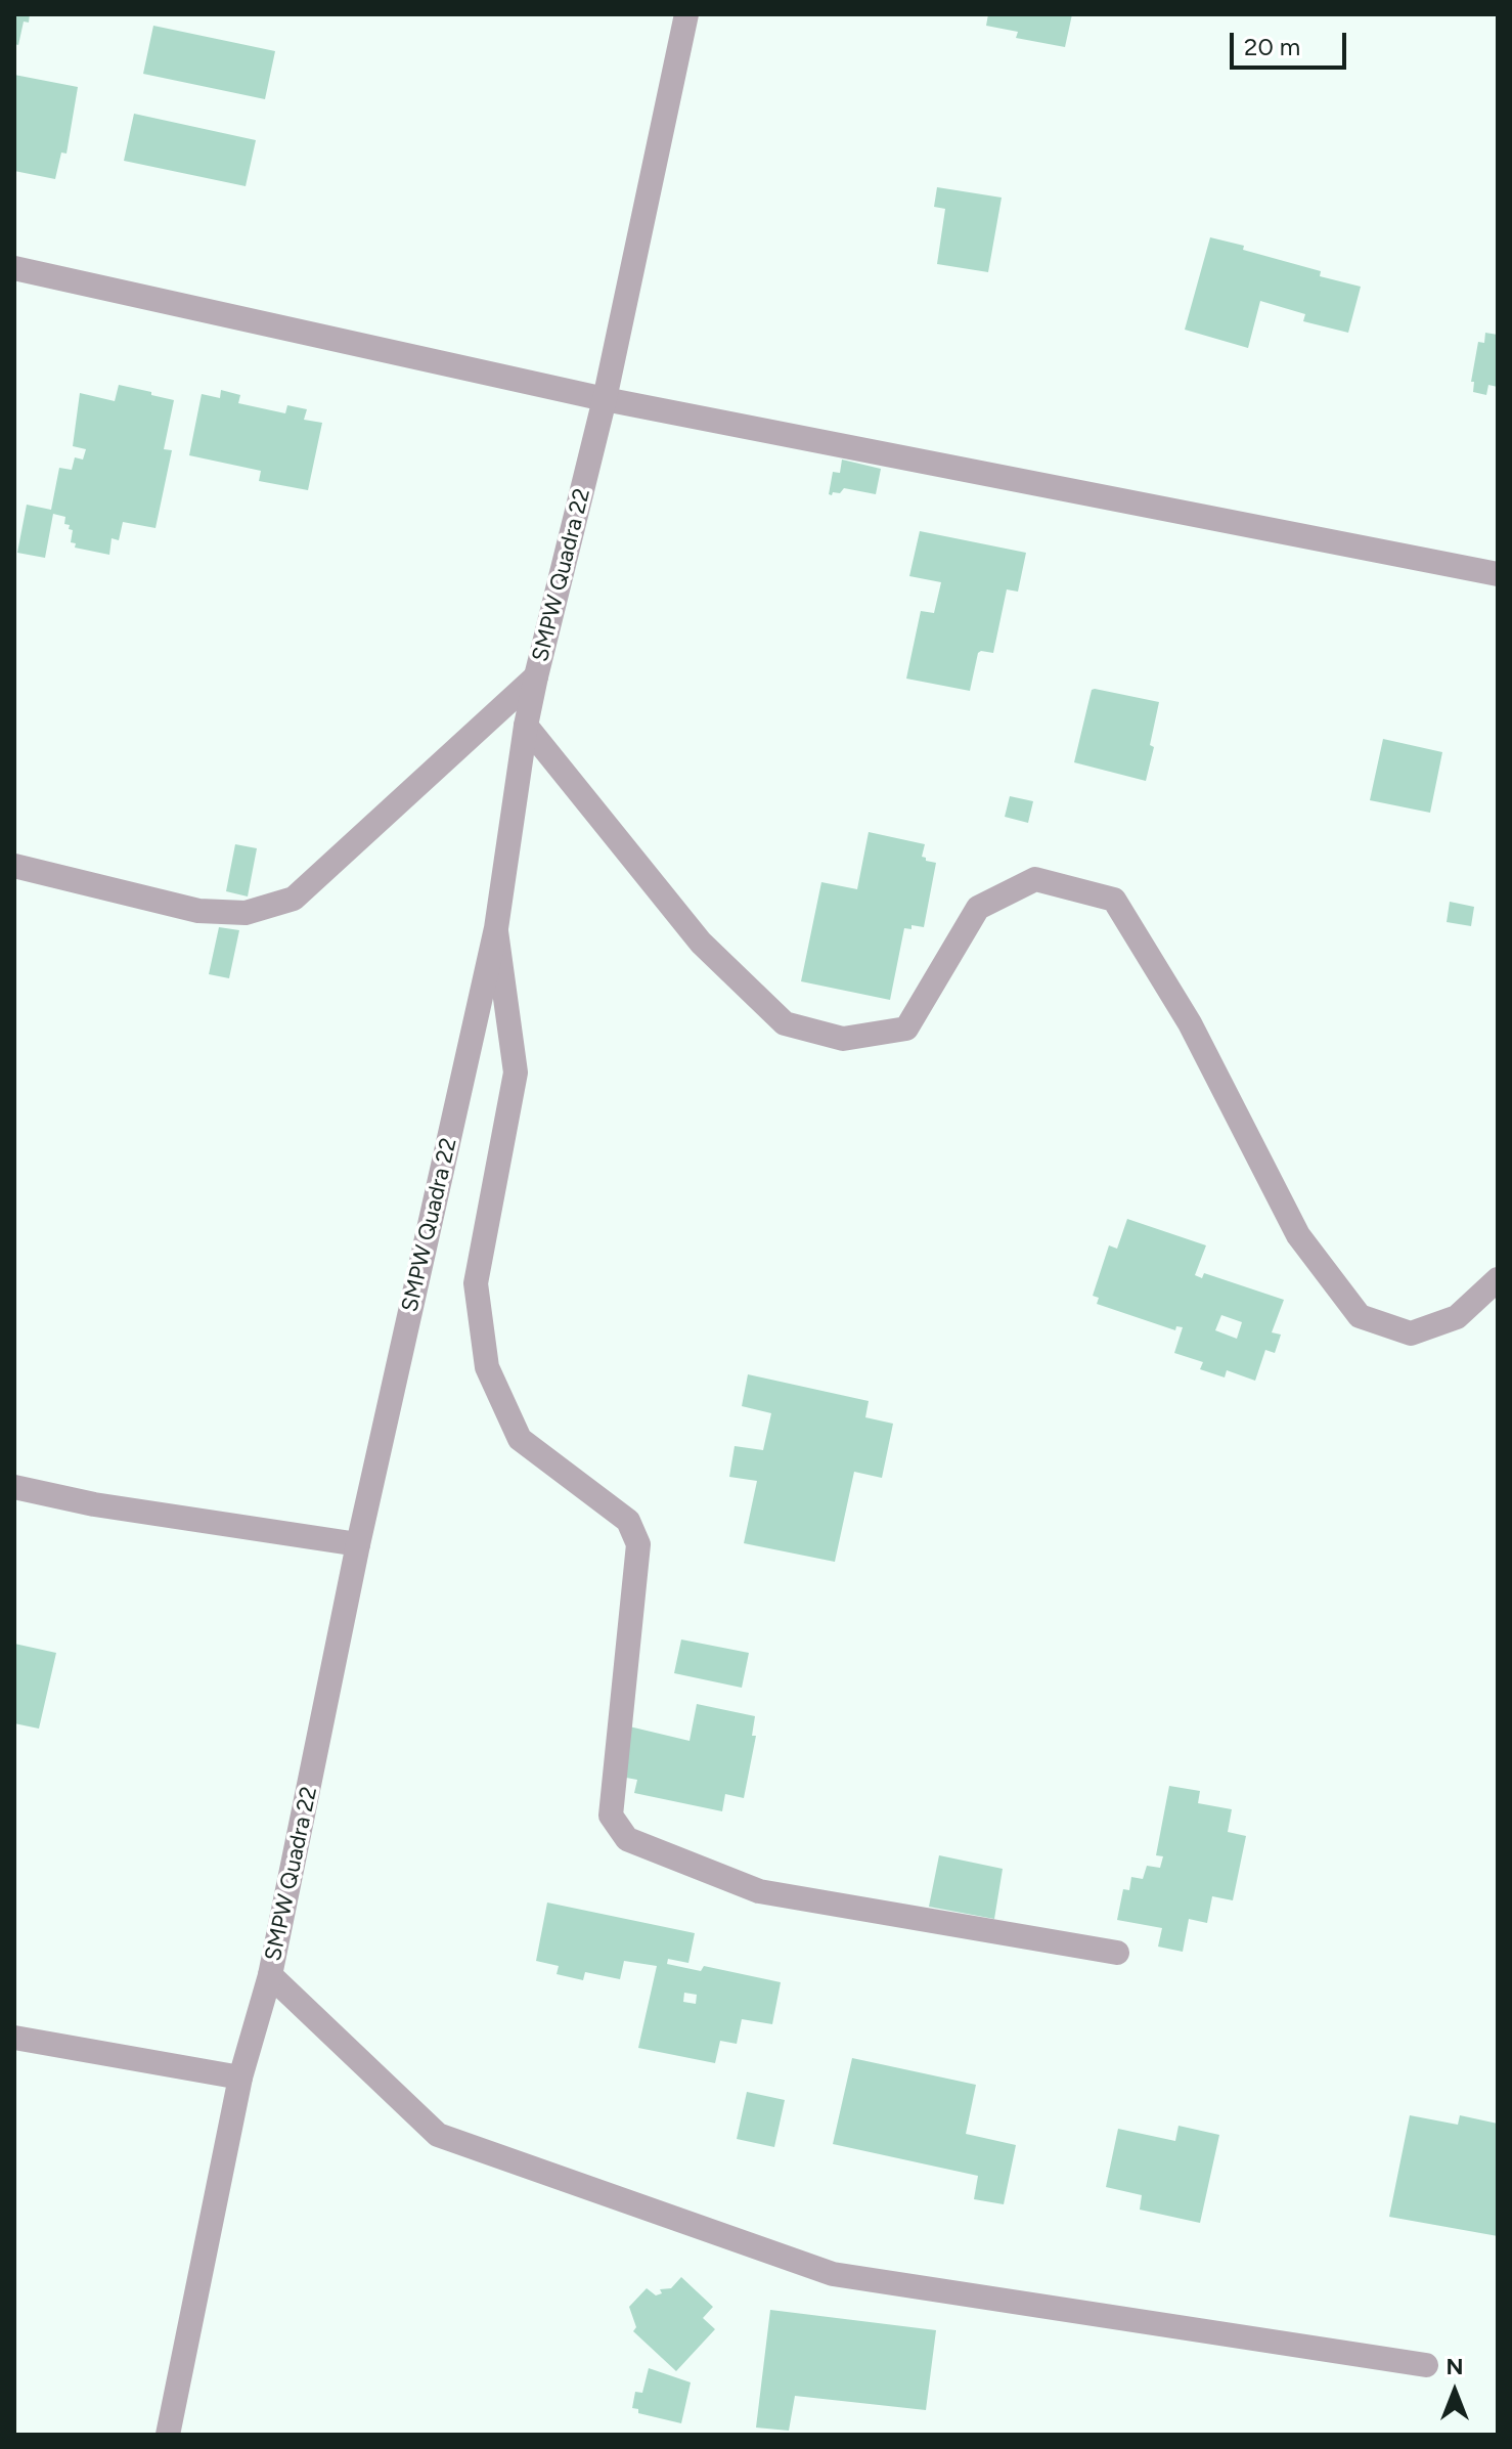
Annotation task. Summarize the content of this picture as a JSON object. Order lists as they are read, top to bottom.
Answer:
{
  "streets": {
    "street": ["SMPW Quadra 22"]
  },
  "scale_bar": "20 m",
  "north": "top"
}
